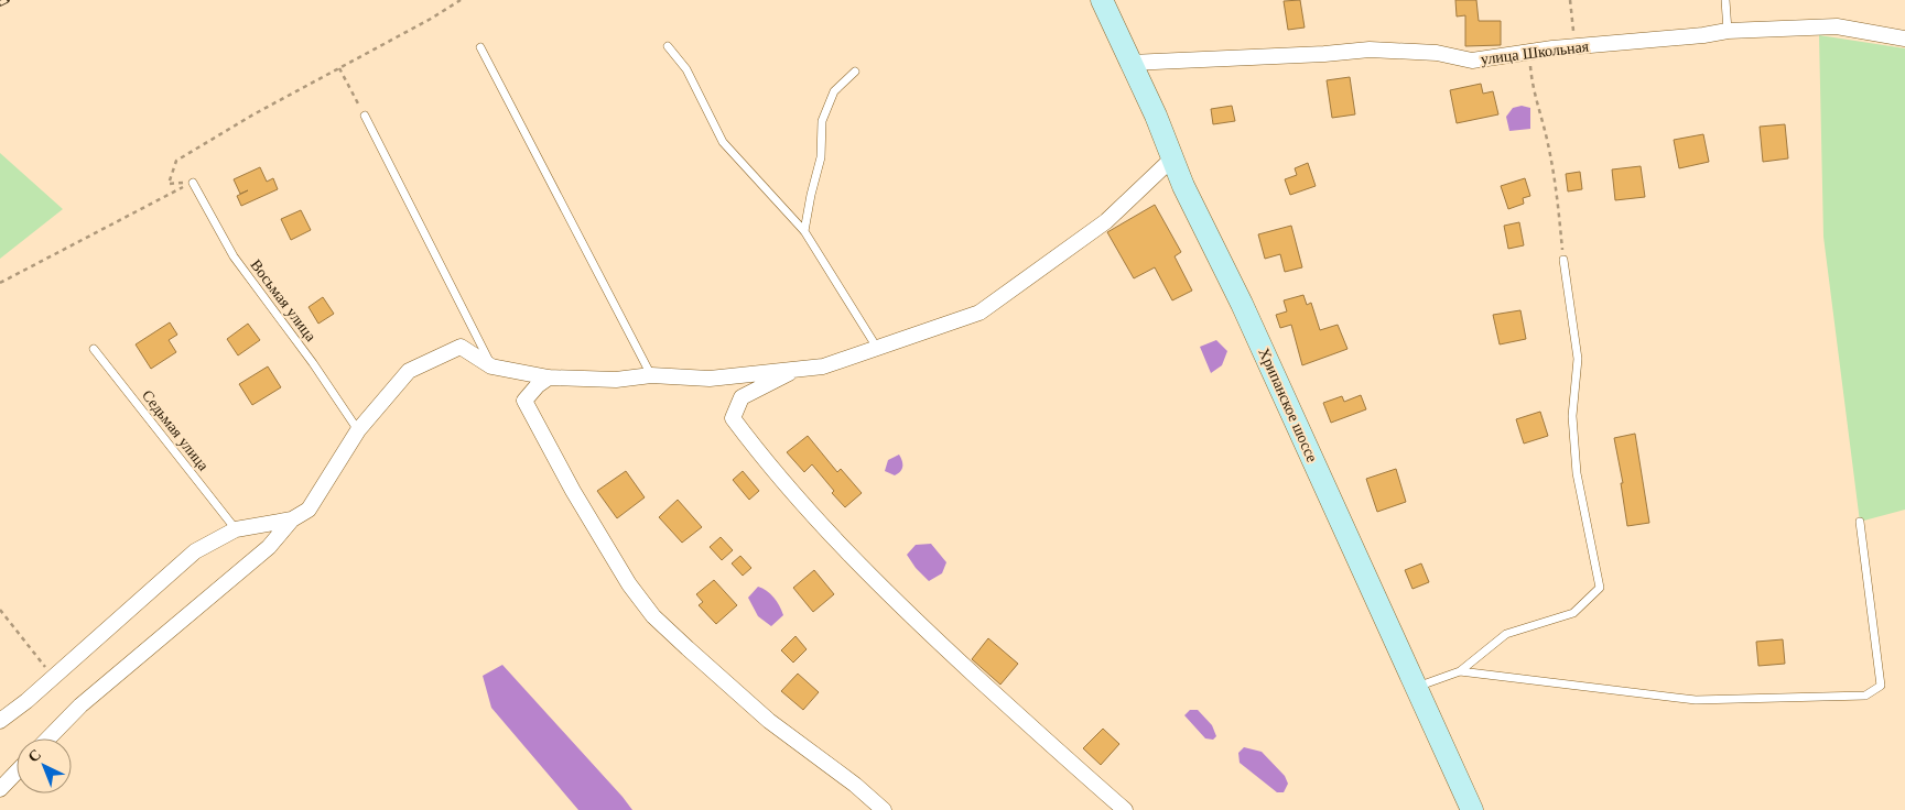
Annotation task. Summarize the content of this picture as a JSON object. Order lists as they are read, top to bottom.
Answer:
{
  "streets": {
    "main road": ["Хрипанское шоссе"],
    "street": ["улица Школьная"],
    "lane": ["Восьмая улица", "Седьмая улица"]
  },
  "crossings": [
    ["улица Школьная", "Хрипанское шоссе"]
  ],
  "north": "top left"
}
